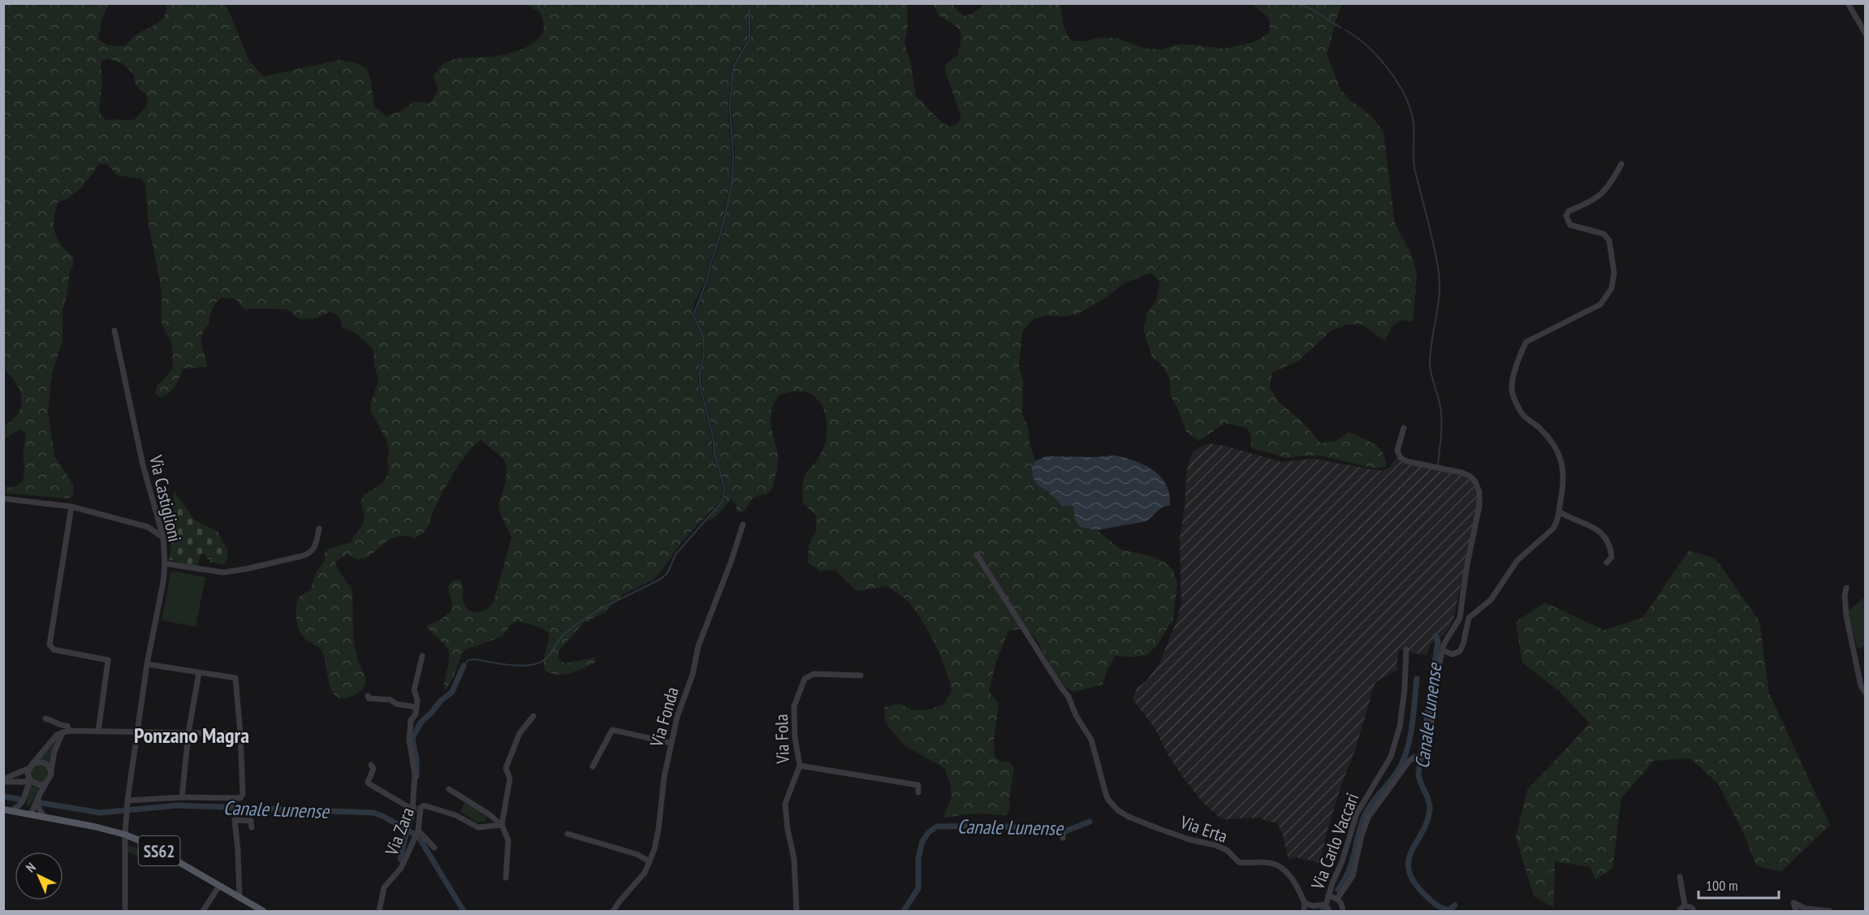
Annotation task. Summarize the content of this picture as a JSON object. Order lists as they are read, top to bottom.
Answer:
{
  "streets": {
    "main road": ["SS62"],
    "street": [
      "Via Castiglioni",
      "Via Fonda",
      "Via Fola",
      "Via Erta",
      "Via Zara",
      "Via Carlo Vaccari"
    ]
  },
  "crossings": [
    ["Via Castiglioni", "SS62"]
  ],
  "districts": ["Ponzano Magra"],
  "water": ["Canale Lunense"],
  "scale_bar": "100 m",
  "north": "top left"
}
